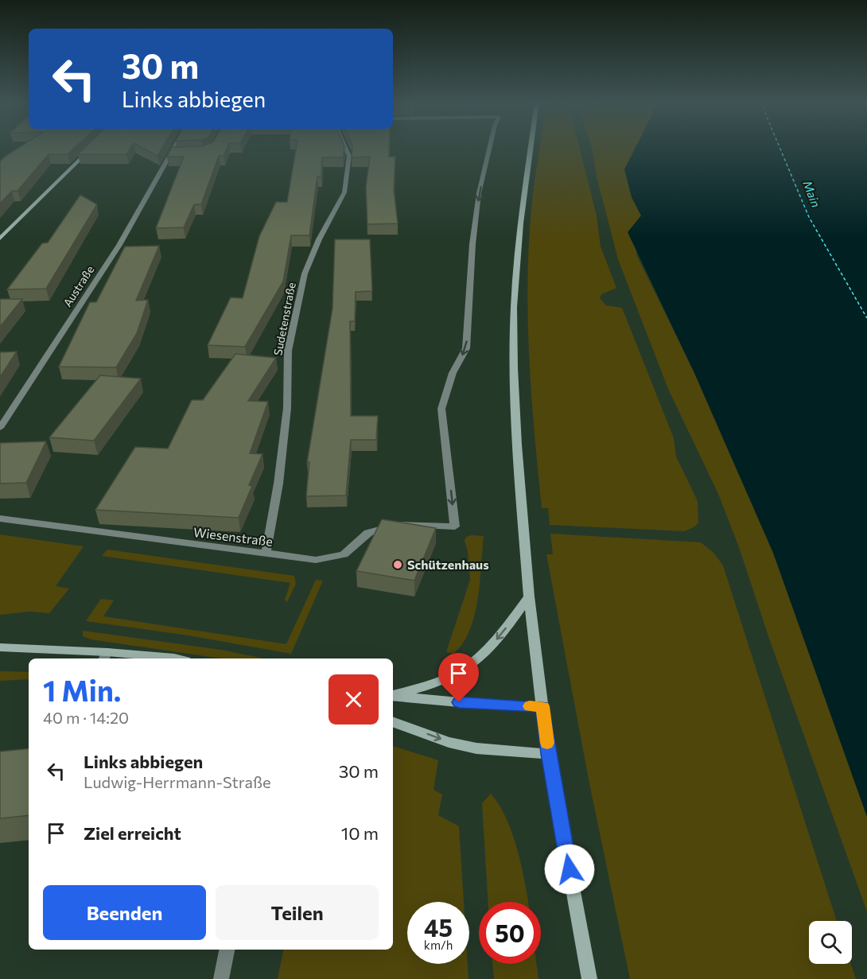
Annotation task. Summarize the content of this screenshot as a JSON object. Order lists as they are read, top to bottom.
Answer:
{
  "streets": {
    "street": ["Austraße", "Sudetenstraße", "Wiesenstraße"]
  },
  "crossings": [
    ["Sudetenstraße", "Wiesenstraße"]
  ],
  "water": ["Main"],
  "places": ["Schützenhaus"],
  "page": {
    "turn": ["30 m", "Links abbiegen"],
    "heading": ["1 Min.", "40 m · 14:20"],
    "list": [
      {
        "name": "Links abbiegen",
        "note": "Ludwig-Herrmann-Straße",
        "value": "30 m"
      },
      {
        "name": "Ziel erreicht",
        "value": "10 m"
      }
    ],
    "buttons": ["Beenden", "Teilen"],
    "speed": "45 km/h",
    "limit": "50"
  }
}
